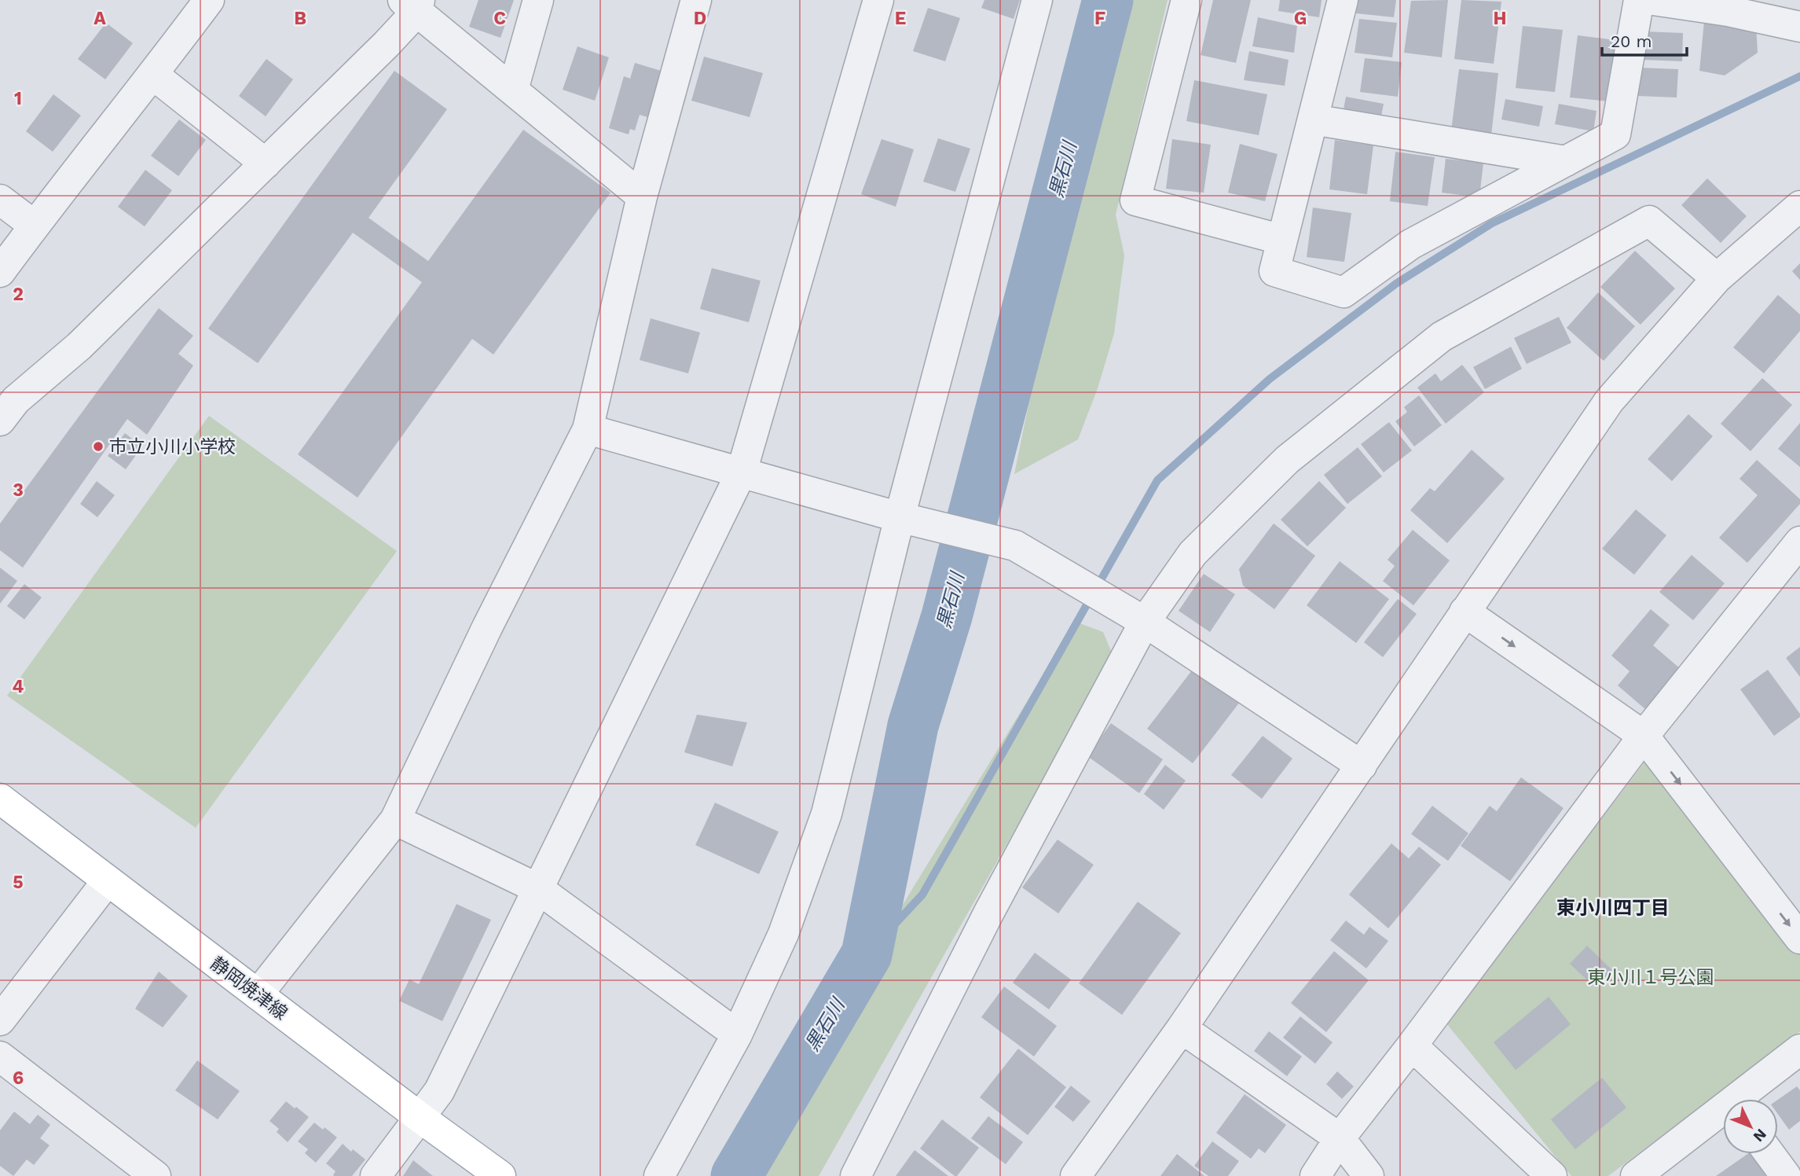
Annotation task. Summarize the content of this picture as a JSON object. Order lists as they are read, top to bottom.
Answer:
{
  "streets": {
    "main road": ["静岡焼津線"]
  },
  "districts": ["東小川四丁目"],
  "water": ["黒石川"],
  "parks": ["東小川１号公園"],
  "places": ["市立小川小学校"],
  "scale_bar": "20 m",
  "north": "bottom right",
  "grid": {
    "columns": [
      "A",
      "B",
      "C",
      "D",
      "E",
      "F",
      "G",
      "H"
    ],
    "rows": [
      "1",
      "2",
      "3",
      "4",
      "5",
      "6"
    ]
  }
}
